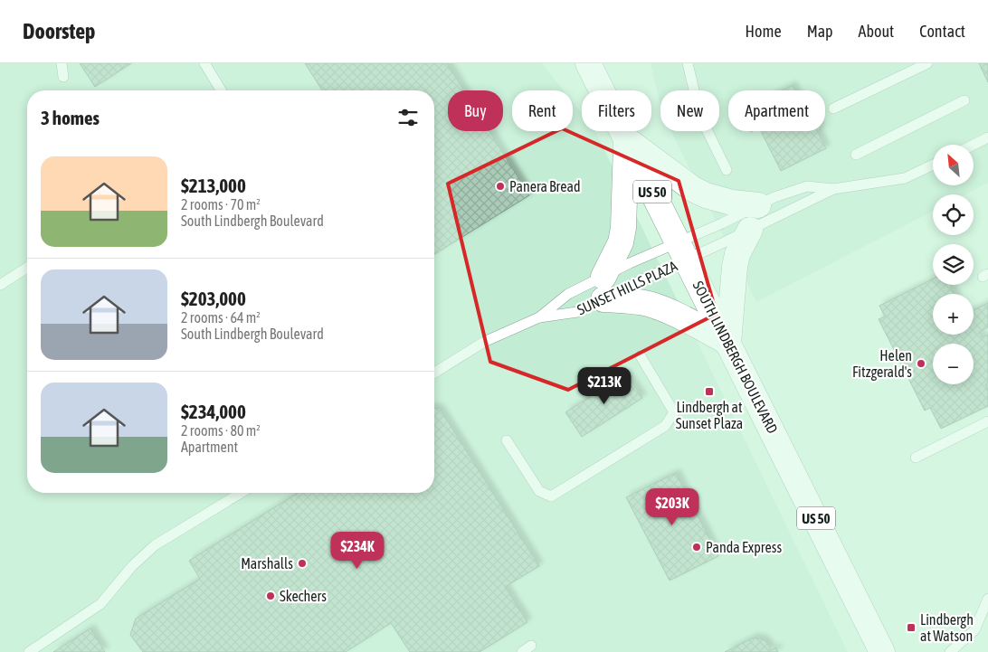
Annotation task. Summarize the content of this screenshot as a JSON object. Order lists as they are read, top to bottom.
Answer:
{
  "streets": {
    "main road": ["US 50", "SOUTH LINDBERGH BOULEVARD"],
    "lane": ["SUNSET HILLS PLAZA"]
  },
  "crossings": [
    ["SUNSET HILLS PLAZA", "SOUTH LINDBERGH BOULEVARD"]
  ],
  "places": {
    "other": [
      "Panera Bread",
      "Helen Fitzgerald's",
      "Panda Express",
      "Marshalls",
      "Skechers"
    ],
    "transit": ["Lindbergh at Sunset Plaza", "Lindbergh at Watson"]
  },
  "north": "top left",
  "page": {
    "header": "Doorstep",
    "nav": [
      "Home",
      "Map",
      "About",
      "Contact"
    ],
    "chip": [
      "Buy",
      "Rent",
      "Filters",
      "New",
      "Apartment"
    ],
    "heading": "3 homes",
    "map_buttons": ["+", "−"],
    "list": [
      {
        "name": "$213,000",
        "note": "2 rooms · 70 m² · South Lindbergh Boulevard"
      },
      {
        "name": "$203,000",
        "note": "2 rooms · 64 m² · South Lindbergh Boulevard"
      },
      {
        "name": "$234,000",
        "note": "2 rooms · 80 m² · Apartment"
      }
    ],
    "price": ["$213K", "$203K", "$234K"]
  }
}
